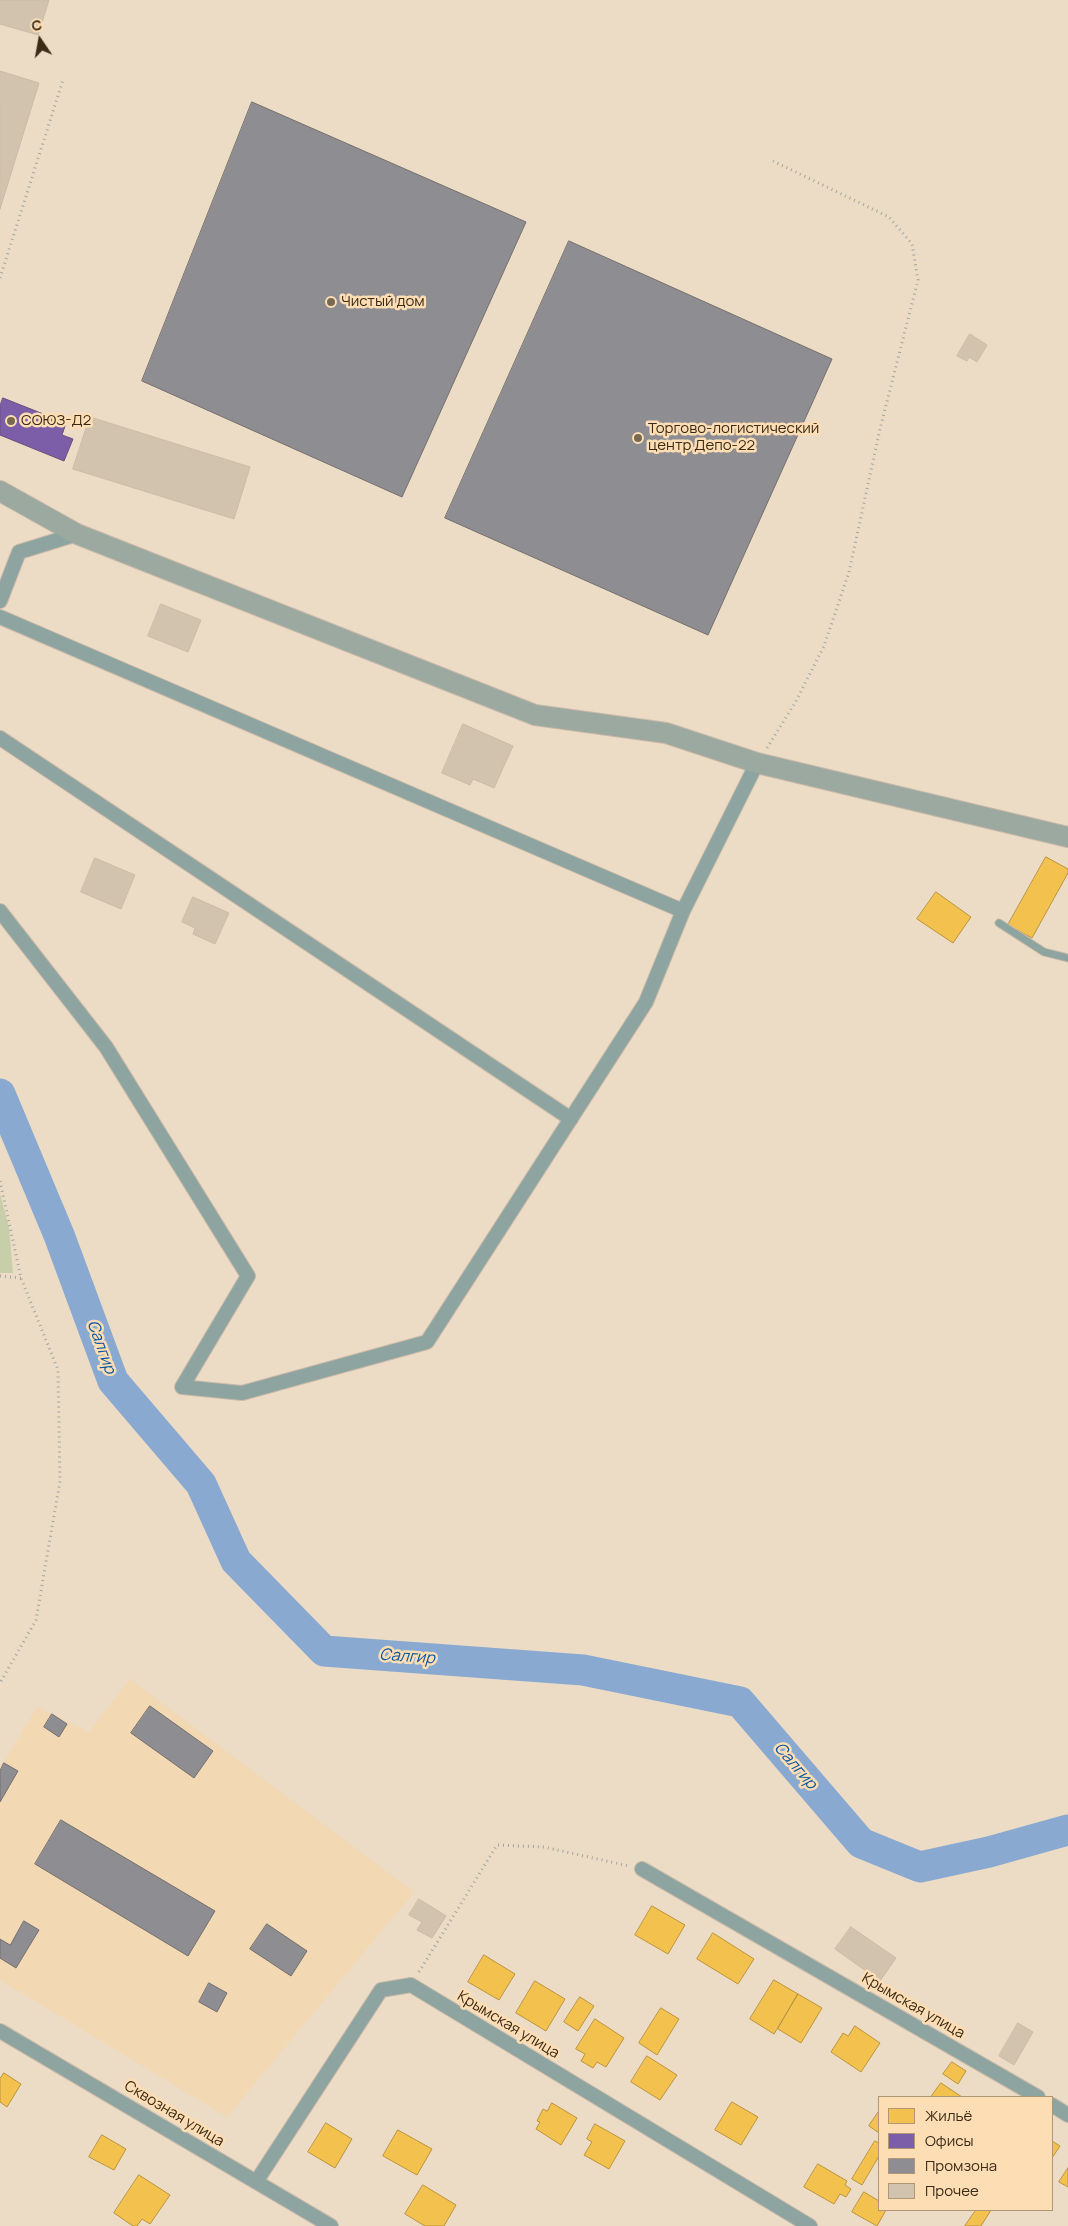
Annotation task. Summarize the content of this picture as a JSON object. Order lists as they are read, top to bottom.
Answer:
{
  "streets": {
    "street": ["Крымская улица", "Сквозная улица"]
  },
  "water": ["Салгир"],
  "places": ["Чистый дом", "СОЮЗ-Д2", "Торгово-логистический центр Депо-22"],
  "legend": [
    "Жильё",
    "Офисы",
    "Промзона",
    "Прочее"
  ],
  "north": "top"
}
